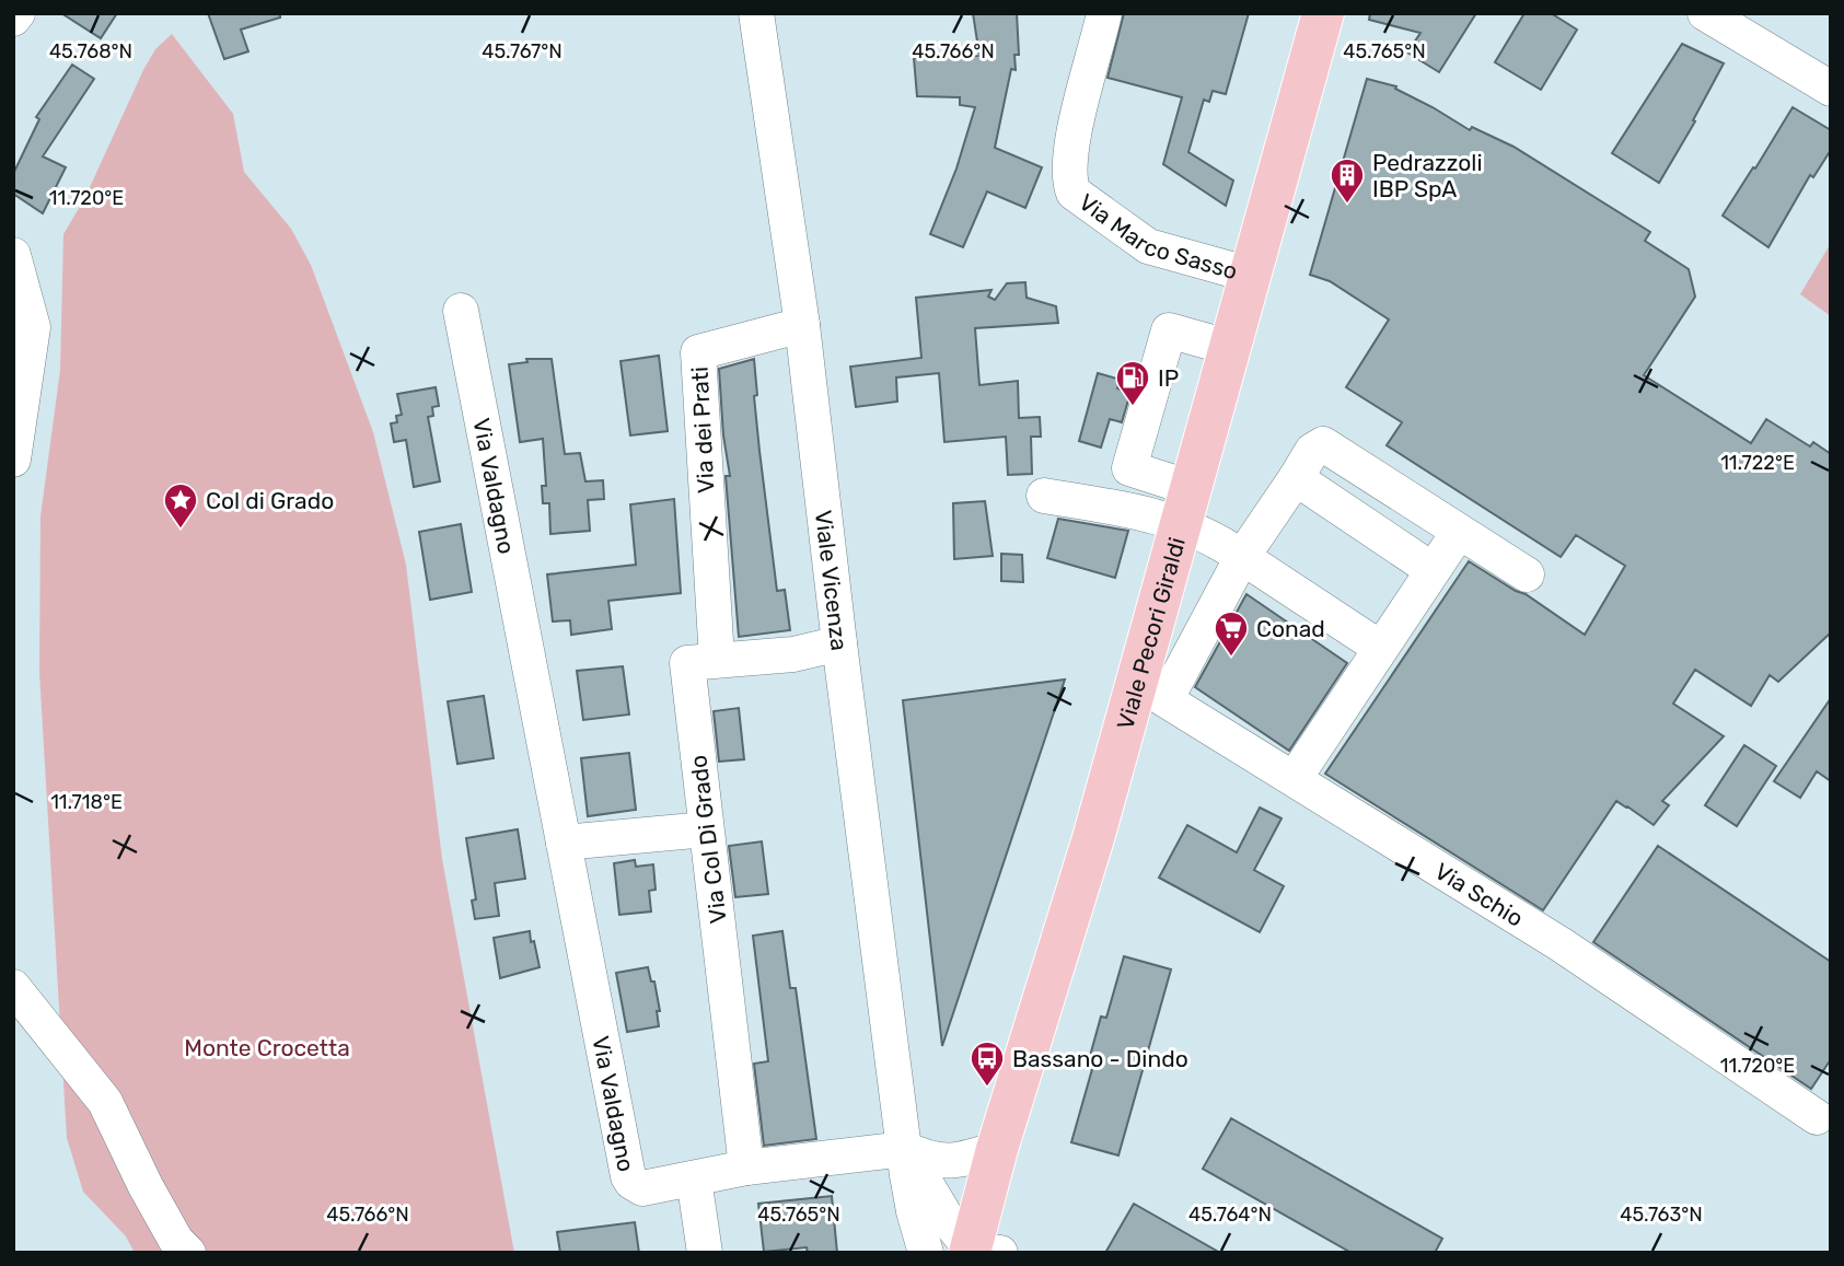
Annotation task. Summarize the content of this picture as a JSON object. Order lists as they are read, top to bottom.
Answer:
{
  "streets": {
    "main road": ["Viale Pecori Giraldi"],
    "street": [
      "Via Marco Sasso",
      "Via dei Prati",
      "Via Valdagno",
      "Viale Vicenza",
      "Via Col Di Grado",
      "Via Schio"
    ]
  },
  "crossings": [
    ["Via Marco Sasso", "Viale Pecori Giraldi"],
    ["Via dei Prati", "Viale Vicenza"],
    ["Via dei Prati", "Via Col Di Grado"],
    ["Via Valdagno", "Viale Vicenza"],
    ["Via Valdagno", "Via Col Di Grado"],
    ["Viale Vicenza", "Via Col Di Grado"],
    ["Viale Pecori Giraldi", "Via Schio"]
  ],
  "parks": ["Monte Crocetta"],
  "places": {
    "building": ["Pedrazzoli IBP SpA"],
    "fuel station": ["IP"],
    "place": ["Col di Grado"],
    "supermarket": ["Conad"],
    "bus stop": ["Bassano - Dindo"]
  },
  "coordinates": [
    "45.768°N",
    "45.767°N",
    "45.766°N",
    "45.765°N",
    "11.720°E",
    "11.722°E",
    "11.718°E",
    "45.764°N",
    "45.763°N"
  ]
}
